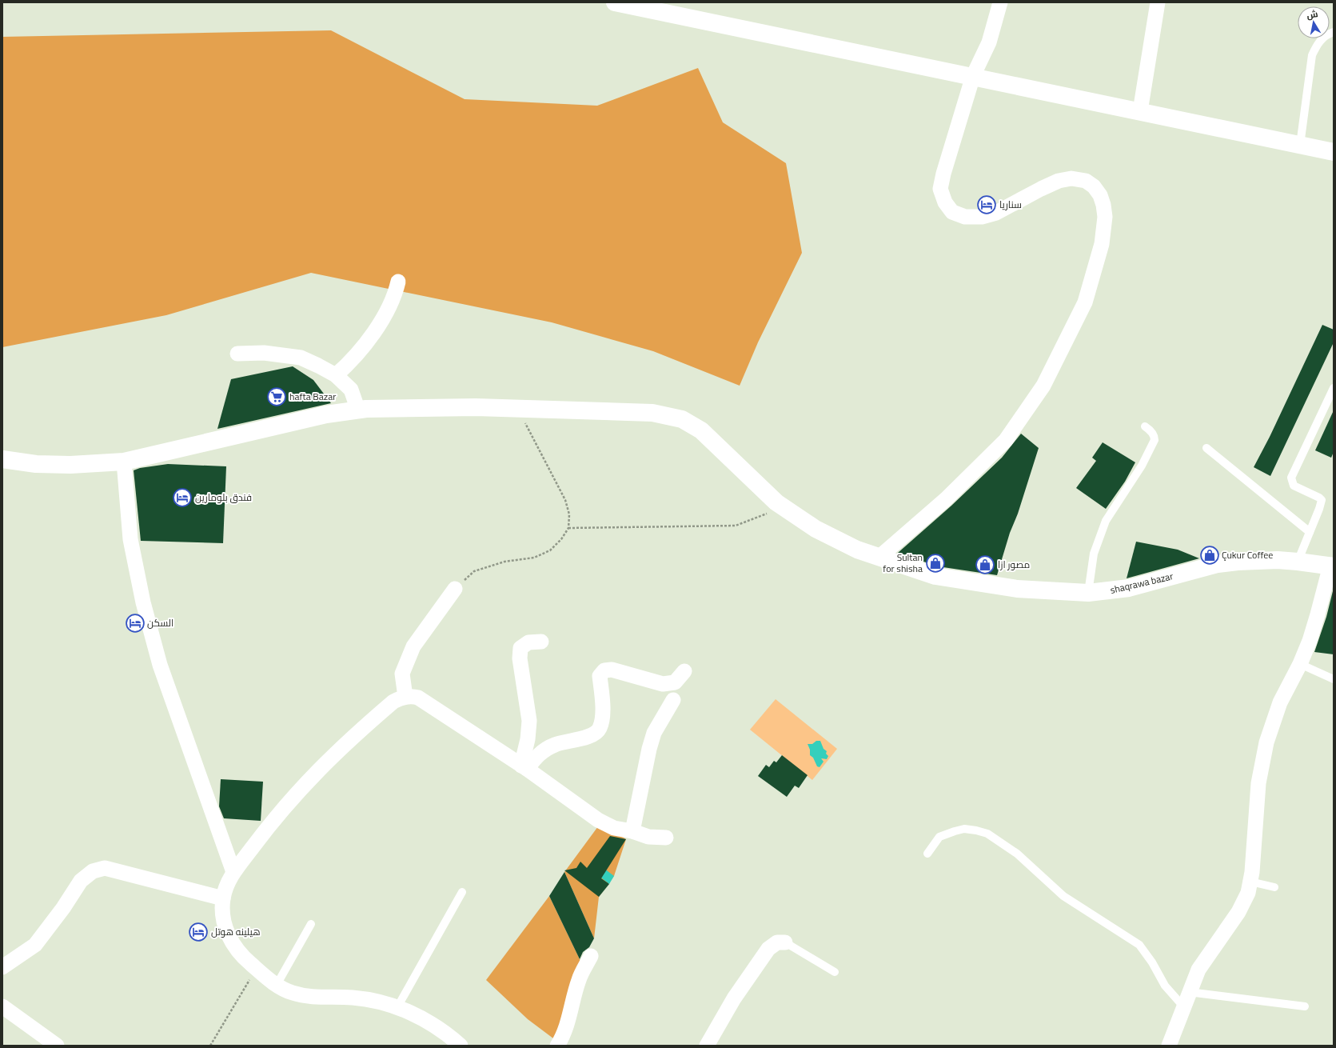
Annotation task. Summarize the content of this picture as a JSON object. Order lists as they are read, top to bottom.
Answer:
{
  "streets": {
    "street": ["shaqrawa bazar"]
  },
  "places": {
    "hotel": [
      "سناريا",
      "فندق بلومارين",
      "السكن",
      "هيلينه هوتل"
    ],
    "supermarket": ["hafta Bazar"],
    "shop": ["Çukur Coffee", "Sultan for shisha", "مصور ازا"]
  },
  "north": "top"
}
